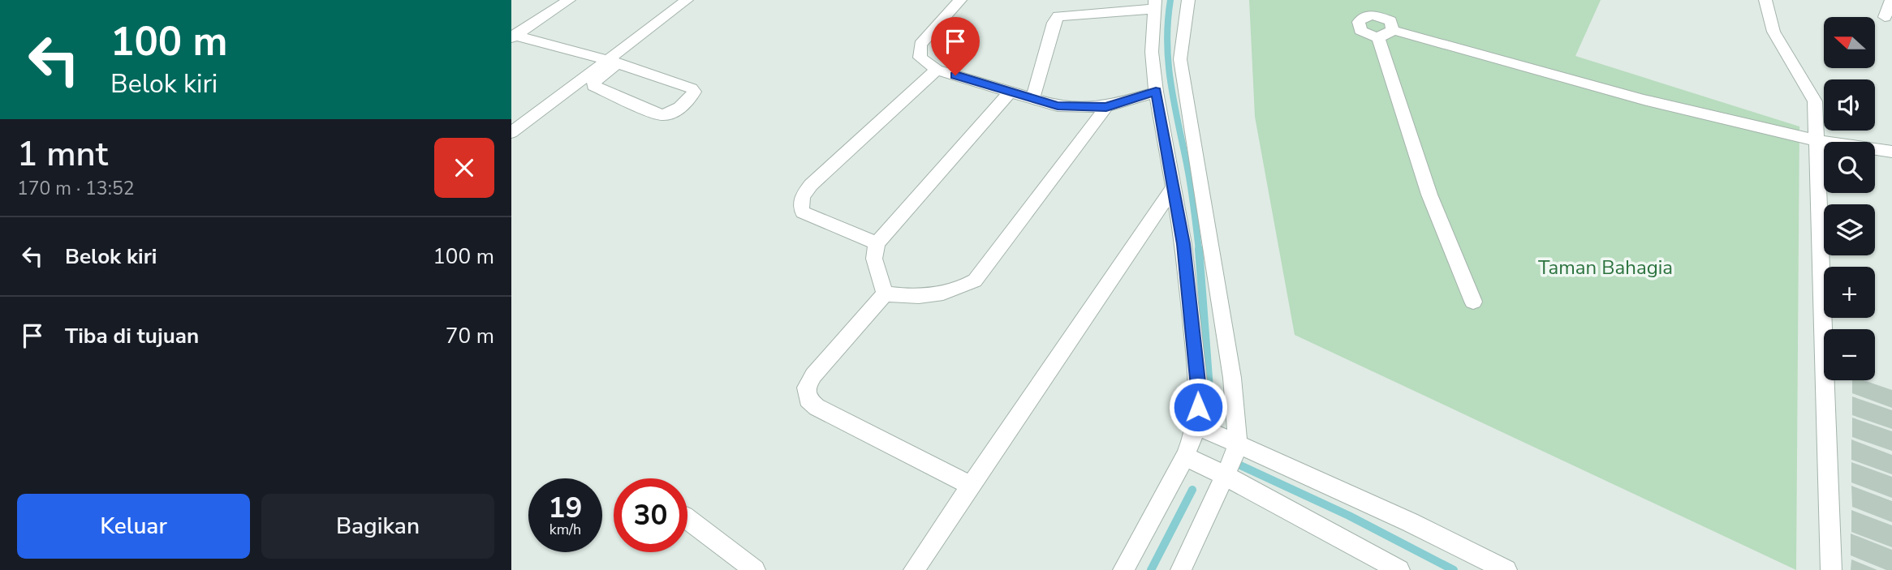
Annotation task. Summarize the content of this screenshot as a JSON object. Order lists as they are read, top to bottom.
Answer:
{
  "parks": ["Taman Bahagia"],
  "north": "left",
  "page": {
    "turn": ["100 m", "Belok kiri"],
    "map_buttons": ["+", "−"],
    "heading": ["1 mnt", "170 m · 13:52"],
    "list": [
      {
        "name": "Belok kiri",
        "value": "100 m"
      },
      {
        "name": "Tiba di tujuan",
        "value": "70 m"
      }
    ],
    "speed": "19 km/h",
    "limit": "30",
    "buttons": ["Keluar", "Bagikan"]
  }
}
